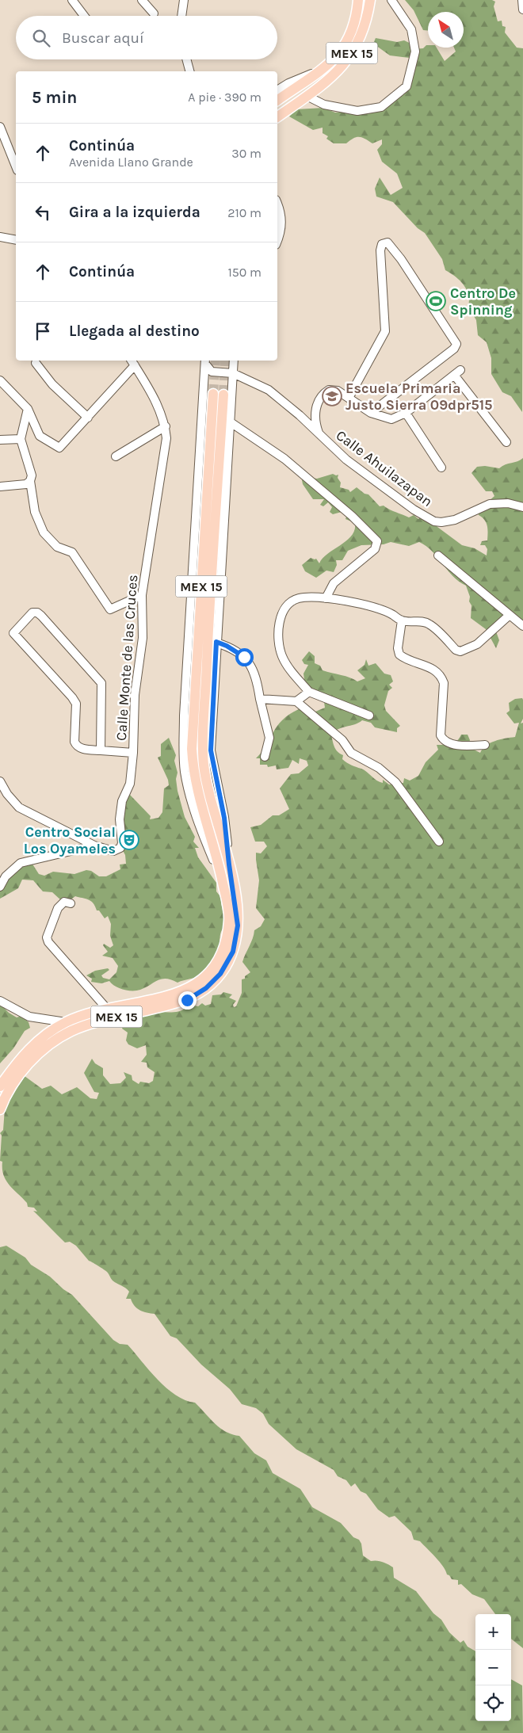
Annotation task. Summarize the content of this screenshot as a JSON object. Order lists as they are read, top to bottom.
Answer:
{
  "streets": {
    "main road": ["MEX 15"],
    "street": ["Calle Ahuilazapan", "Calle Monte de las Cruces"]
  },
  "places": {
    "sports": ["Centro De Spinning"],
    "school or university": ["Escuela Primaria Justo Sierra 09dpr515"],
    "theatre": ["Centro Social Los Oyameles"]
  },
  "north": "top left",
  "page": {
    "search": "Buscar aquí",
    "heading": ["5 min", "A pie · 390 m"],
    "list": [
      ["Continúa", "Avenida Llano Grande", "30 m"],
      ["Gira a la izquierda", "210 m"],
      ["Continúa", "150 m"],
      "Llegada al destino"
    ],
    "map_buttons": ["+", "−"]
  }
}
